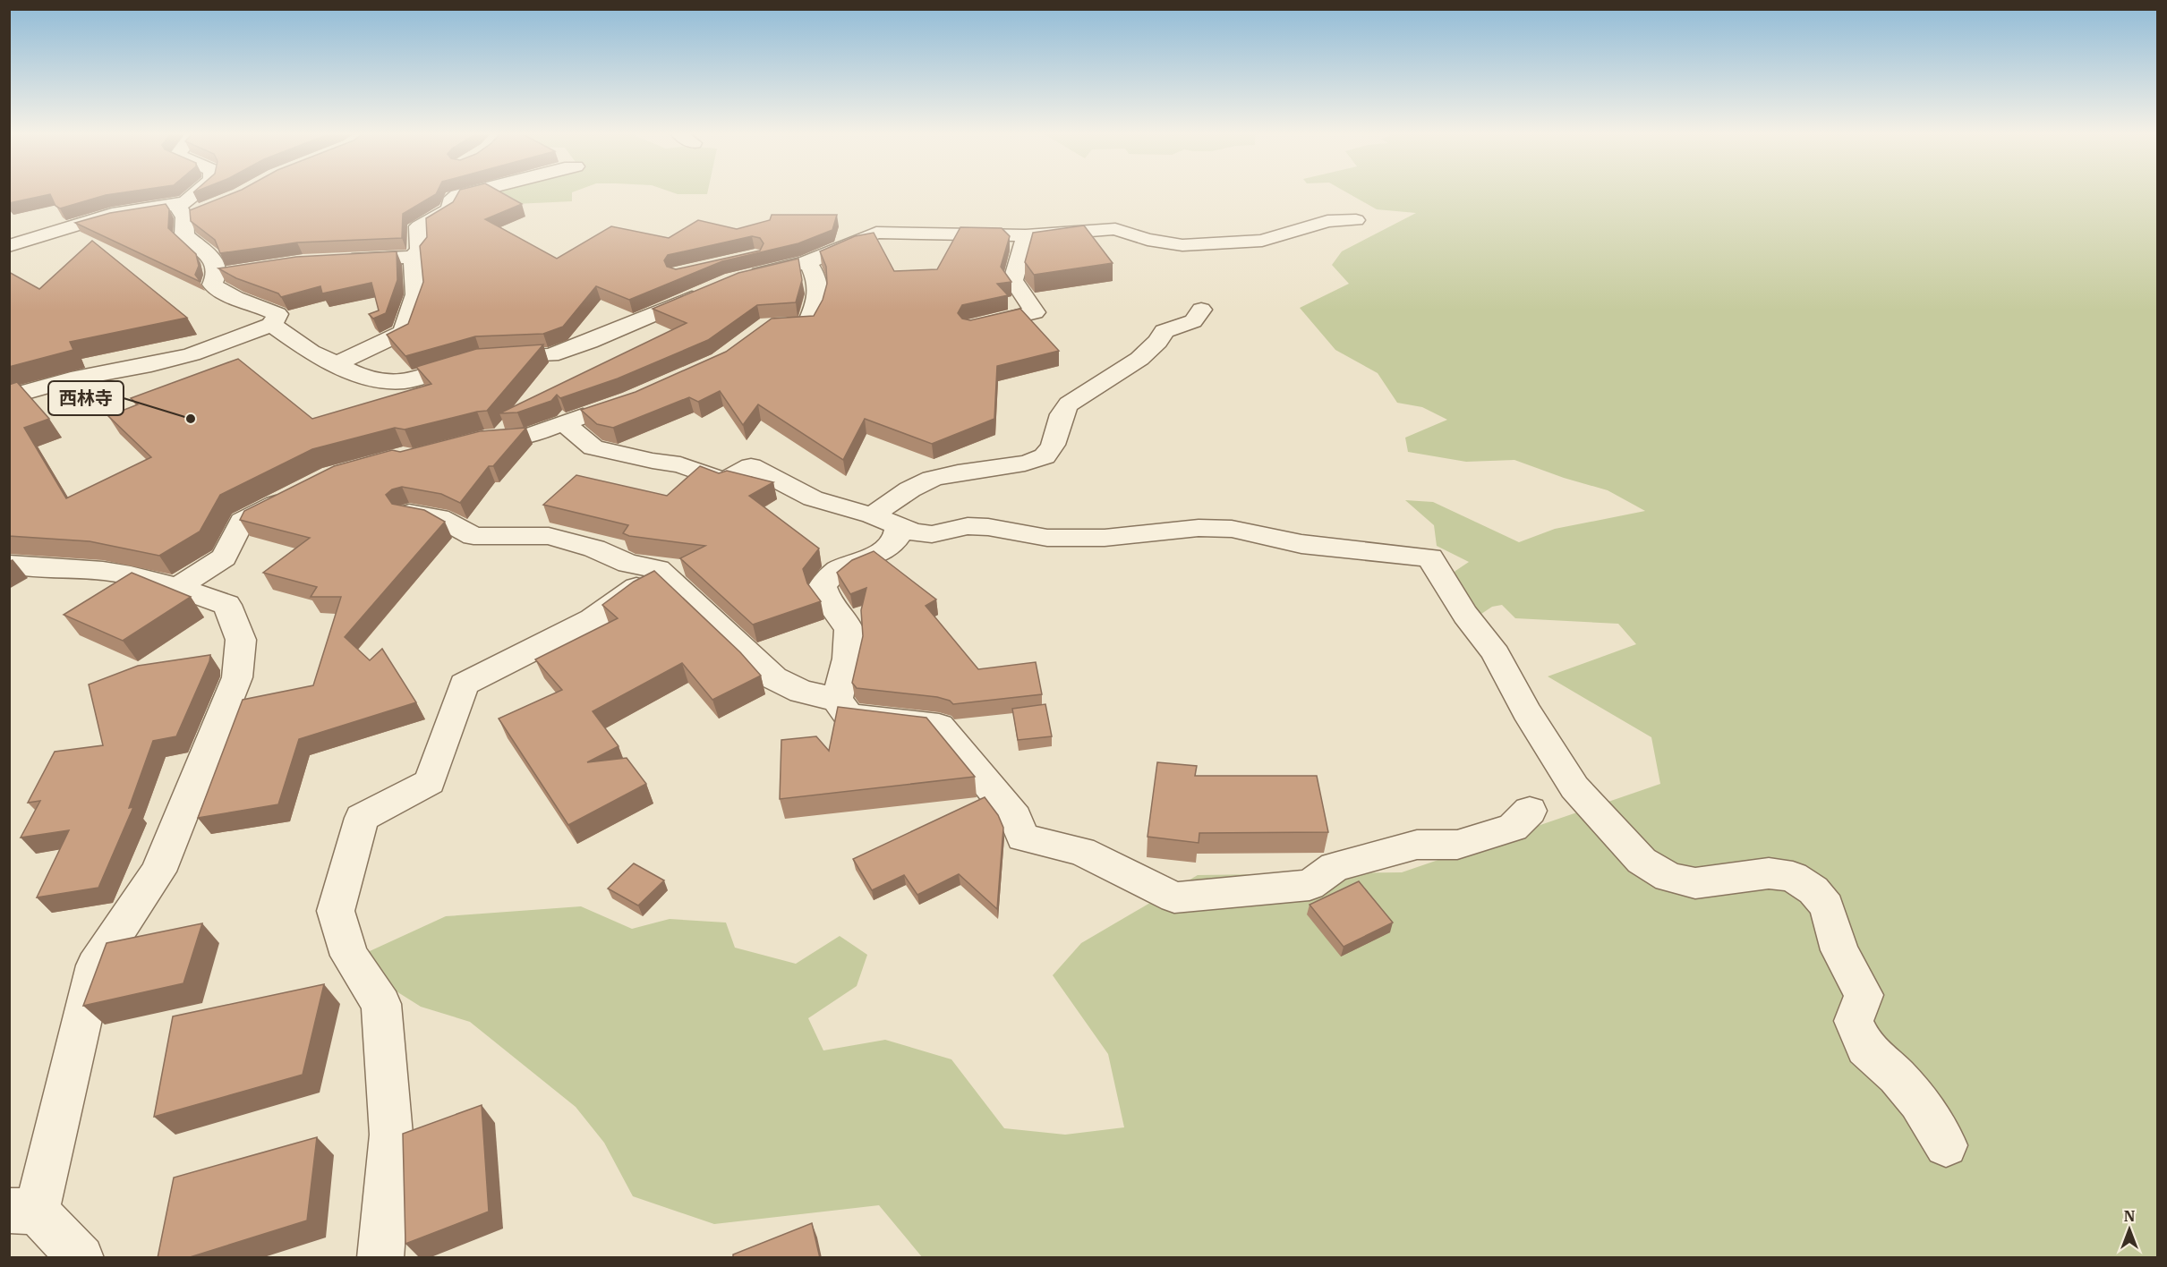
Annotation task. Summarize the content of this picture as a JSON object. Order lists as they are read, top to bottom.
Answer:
{
  "places": ["西林寺"],
  "north": "top"
}
